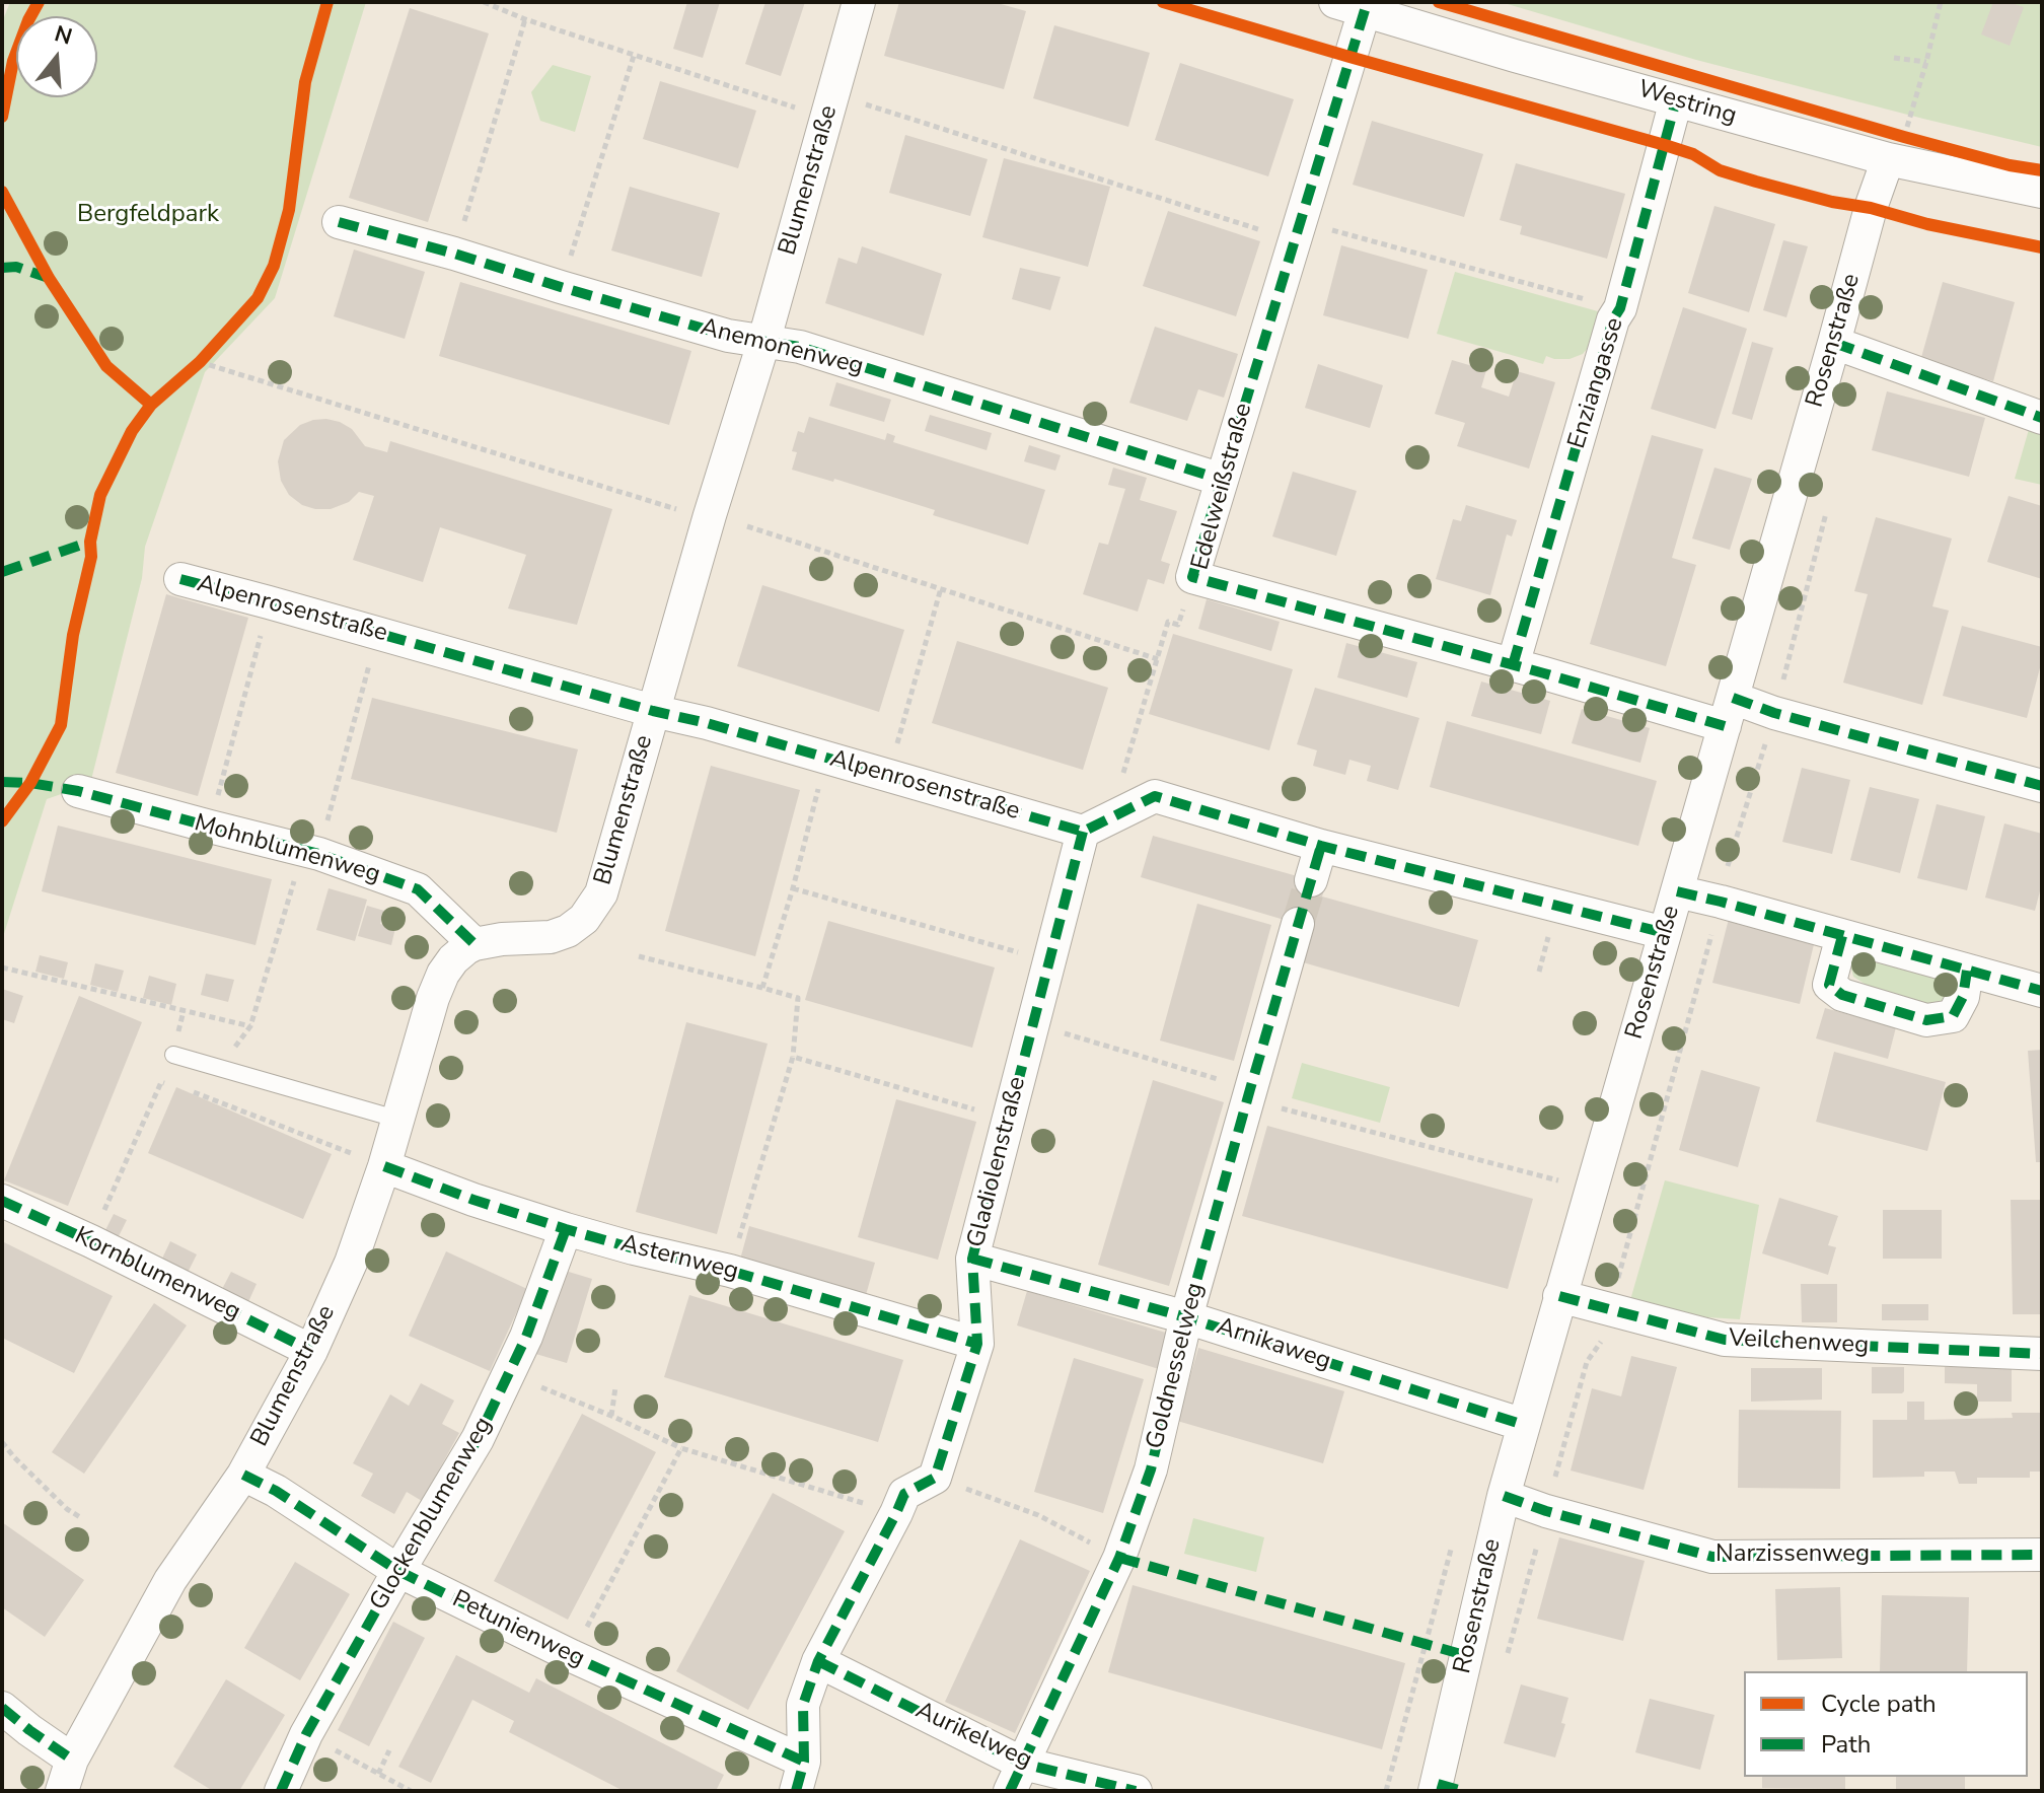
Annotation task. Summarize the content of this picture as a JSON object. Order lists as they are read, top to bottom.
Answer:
{
  "streets": {
    "street": [
      "Westring",
      "Blumenstraße",
      "Rosenstraße",
      "Anemonenweg",
      "Enziangasse",
      "Edelweißstraße",
      "Alpenrosenstraße",
      "Mohnblumenweg",
      "Gladiolenstraße",
      "Asternweg",
      "Kornblumenweg",
      "Veilchenweg",
      "Arnikaweg",
      "Goldnesselweg",
      "Glockenblumenweg",
      "Narzissenweg",
      "Petunienweg",
      "Aurikelweg"
    ]
  },
  "crossings": [
    ["Westring", "Rosenstraße"],
    ["Westring", "Enziangasse"],
    ["Westring", "Edelweißstraße"],
    ["Blumenstraße", "Anemonenweg"],
    ["Blumenstraße", "Alpenrosenstraße"],
    ["Blumenstraße", "Mohnblumenweg"],
    ["Blumenstraße", "Asternweg"],
    ["Blumenstraße", "Kornblumenweg"],
    ["Blumenstraße", "Petunienweg"],
    ["Rosenstraße", "Edelweißstraße"],
    ["Rosenstraße", "Veilchenweg"],
    ["Rosenstraße", "Arnikaweg"],
    ["Rosenstraße", "Narzissenweg"],
    ["Anemonenweg", "Edelweißstraße"],
    ["Enziangasse", "Edelweißstraße"],
    ["Alpenrosenstraße", "Gladiolenstraße"],
    ["Gladiolenstraße", "Asternweg"],
    ["Gladiolenstraße", "Arnikaweg"],
    ["Asternweg", "Glockenblumenweg"],
    ["Arnikaweg", "Goldnesselweg"],
    ["Goldnesselweg", "Aurikelweg"],
    ["Glockenblumenweg", "Petunienweg"]
  ],
  "parks": ["Bergfeldpark"],
  "legend": ["Cycle path", "Path"],
  "north": "top"
}
